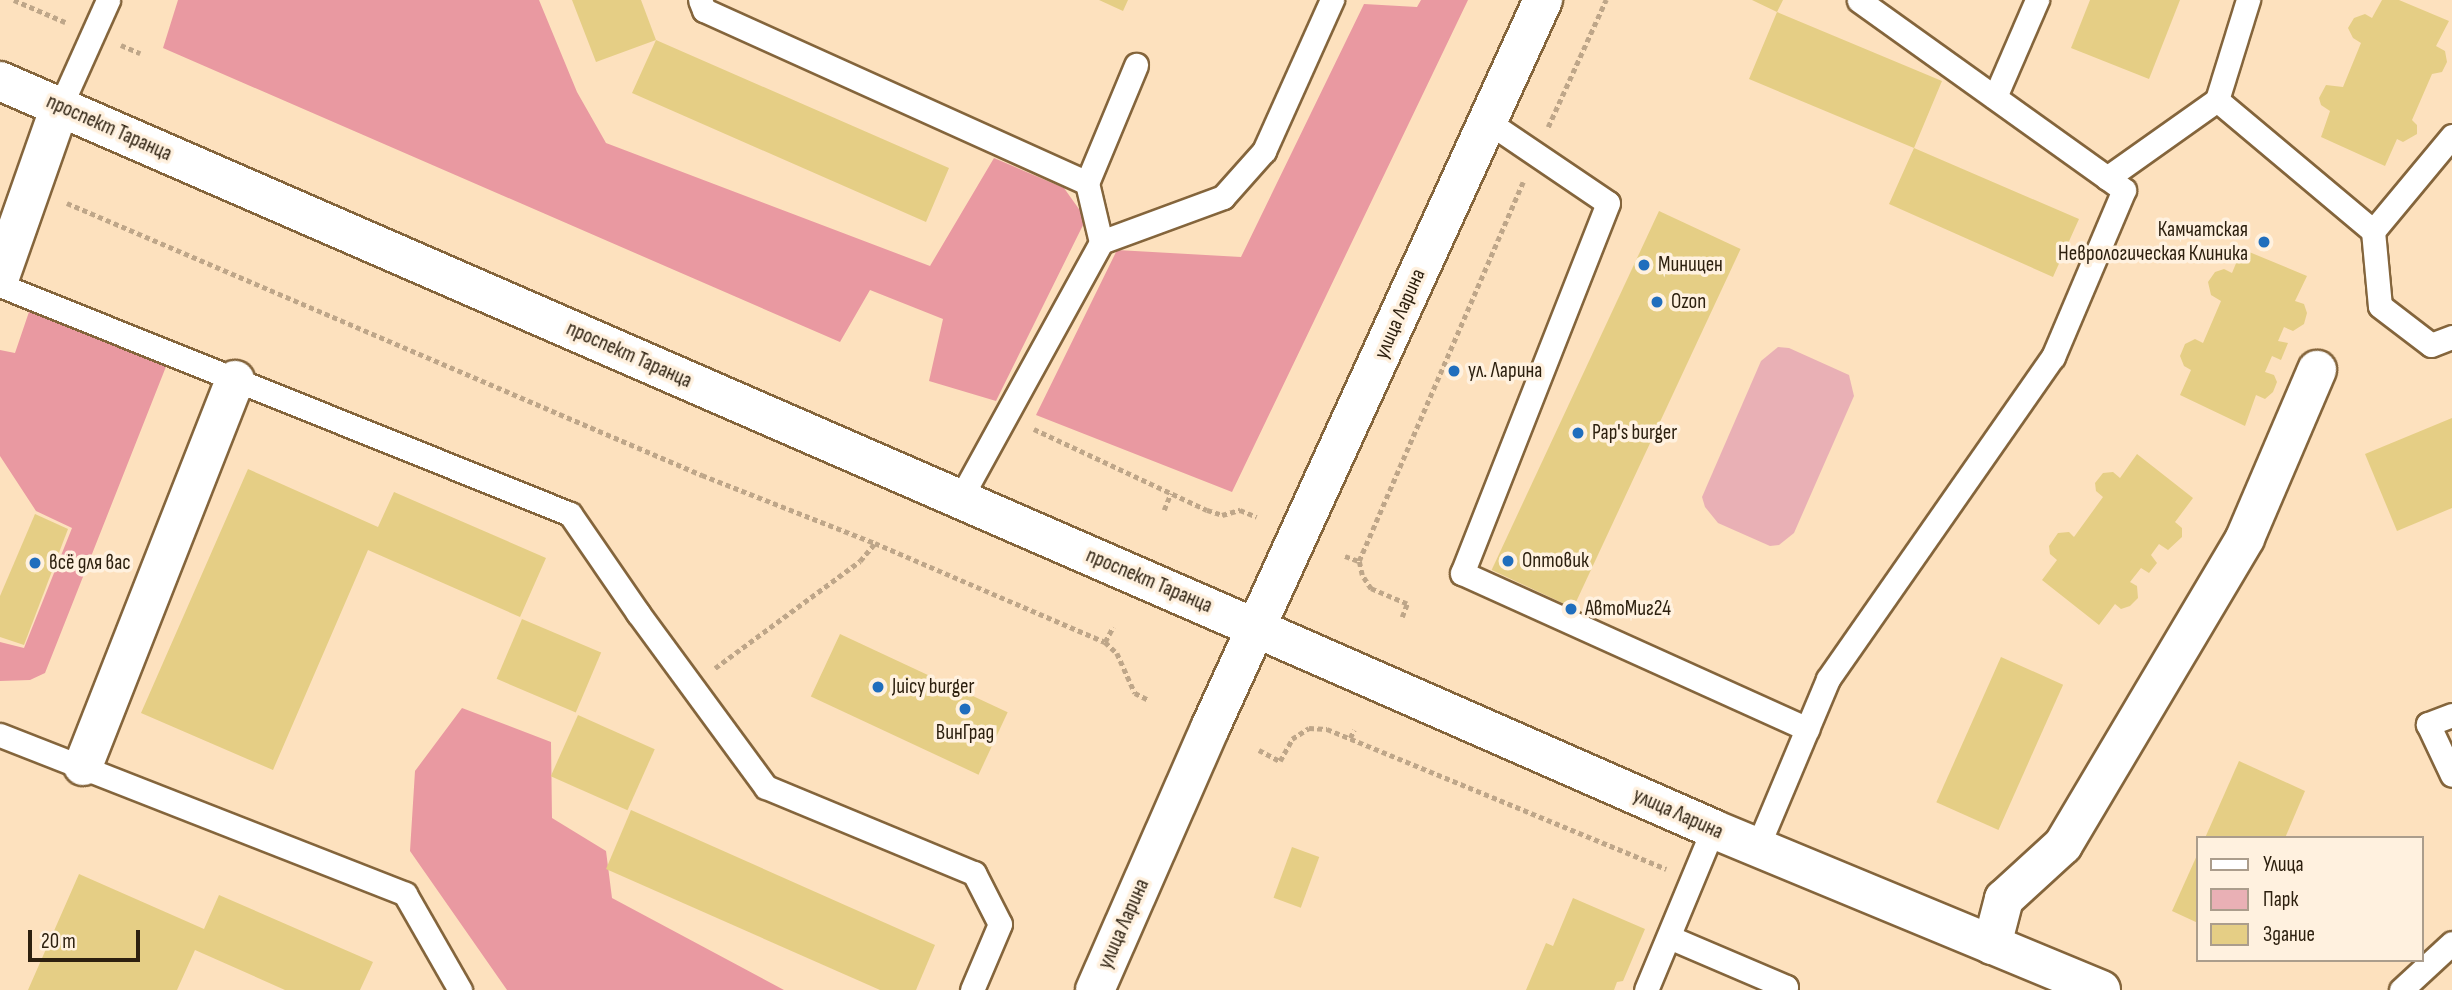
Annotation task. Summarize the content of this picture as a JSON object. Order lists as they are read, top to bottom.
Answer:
{
  "streets": {
    "main road": ["проспект Таранца", "улица Ларина"]
  },
  "crossings": [
    ["проспект Таранца", "улица Ларина"]
  ],
  "places": [
    "Камчатская Неврологическая Клиника",
    "Миницен",
    "Ozon",
    "ул. Ларина",
    "Pap's burger",
    "Оптовик",
    "всё для вас",
    "АвтоМиг24",
    "Juicy burger",
    "ВинГрад"
  ],
  "legend": ["Улица", "Парк", "Здание"],
  "scale_bar": "20 m"
}
